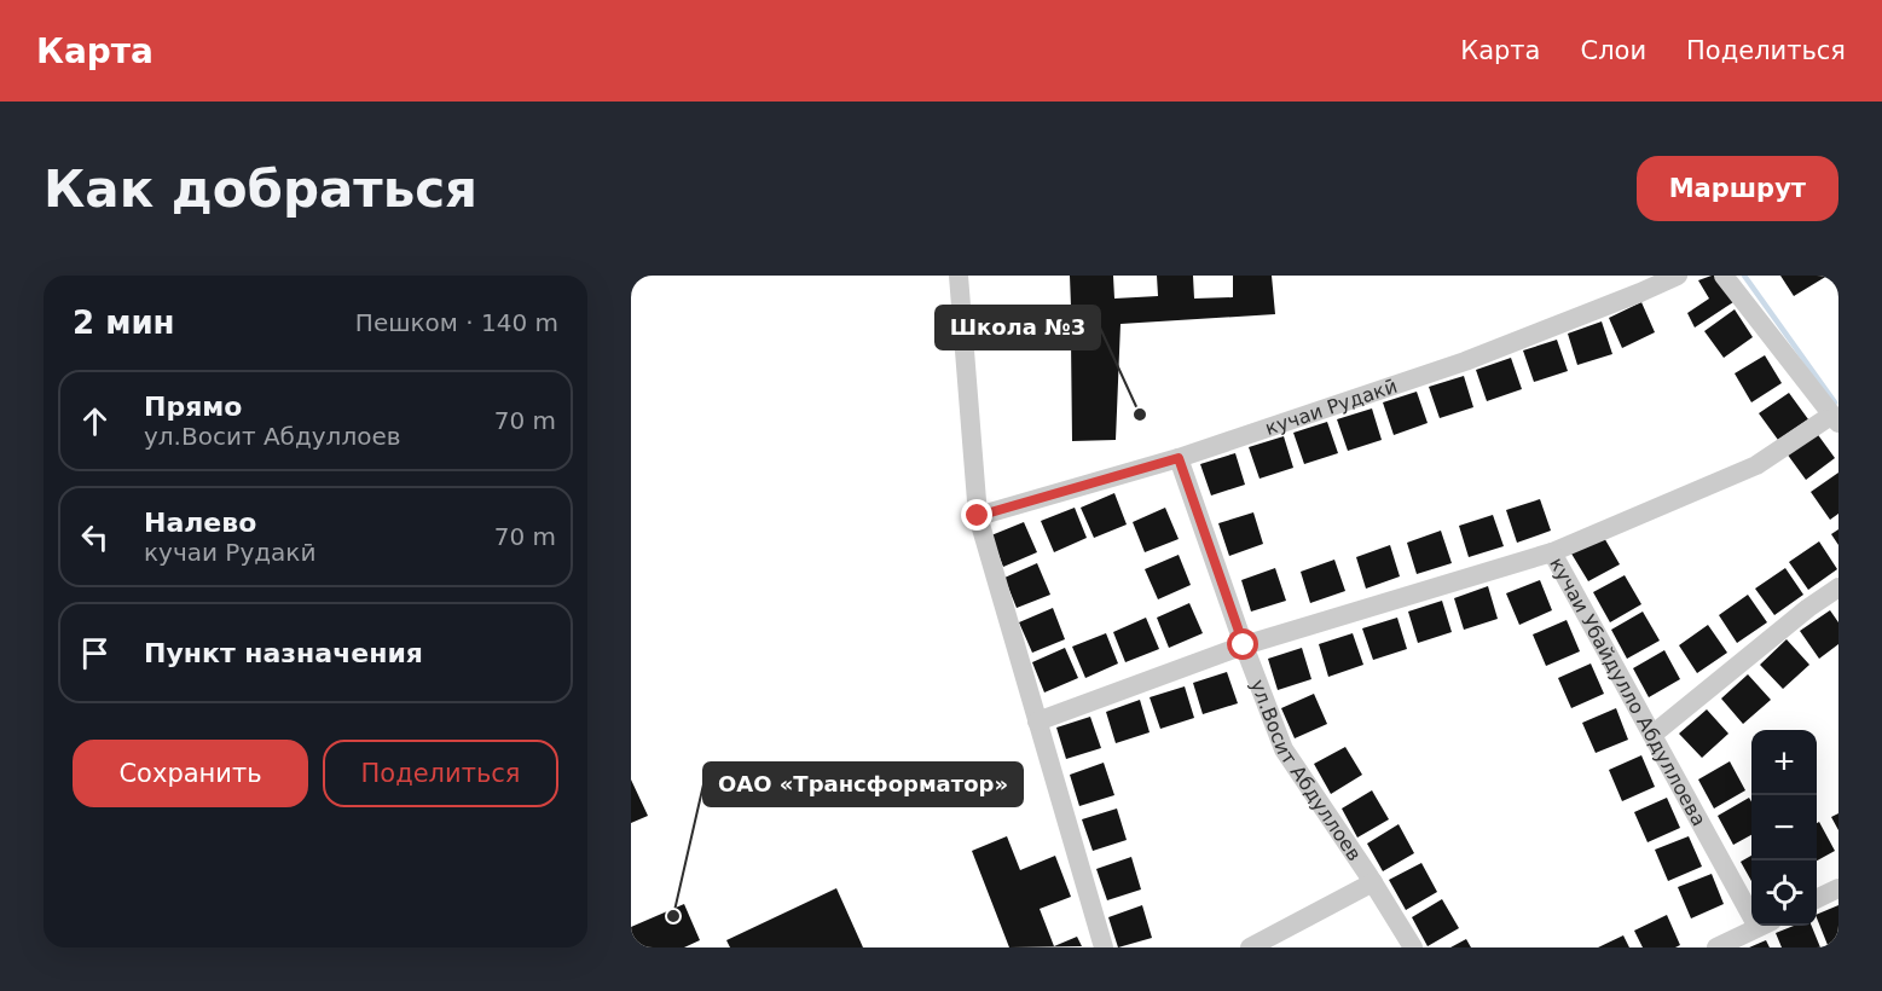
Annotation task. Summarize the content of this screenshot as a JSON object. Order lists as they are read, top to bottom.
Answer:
{
  "streets": {
    "street": ["кучаи Рудакӣ", "кучаи Убайдулло Абдуллоева", "ул.Восит Абдуллоев"]
  },
  "crossings": [
    ["кучаи Рудакӣ", "ул.Восит Абдуллоев"],
    ["кучаи Убайдулло Абдуллоева", "ул.Восит Абдуллоев"]
  ],
  "places": ["Школа №3", "ОАО «Трансформатор»"],
  "page": {
    "header": "Карта",
    "nav": ["Карта", "Слои", "Поделиться"],
    "buttons": [
      "Маршрут",
      ["Сохранить", "Поделиться"]
    ],
    "title": "Как добраться",
    "heading": ["2 мин", "Пешком · 140 m"],
    "list": [
      ["Прямо", "ул.Восит Абдуллоев", "70 m"],
      ["Налево", "кучаи Рудакӣ", "70 m"],
      "Пункт назначения"
    ],
    "map_buttons": ["+", "−"]
  }
}
